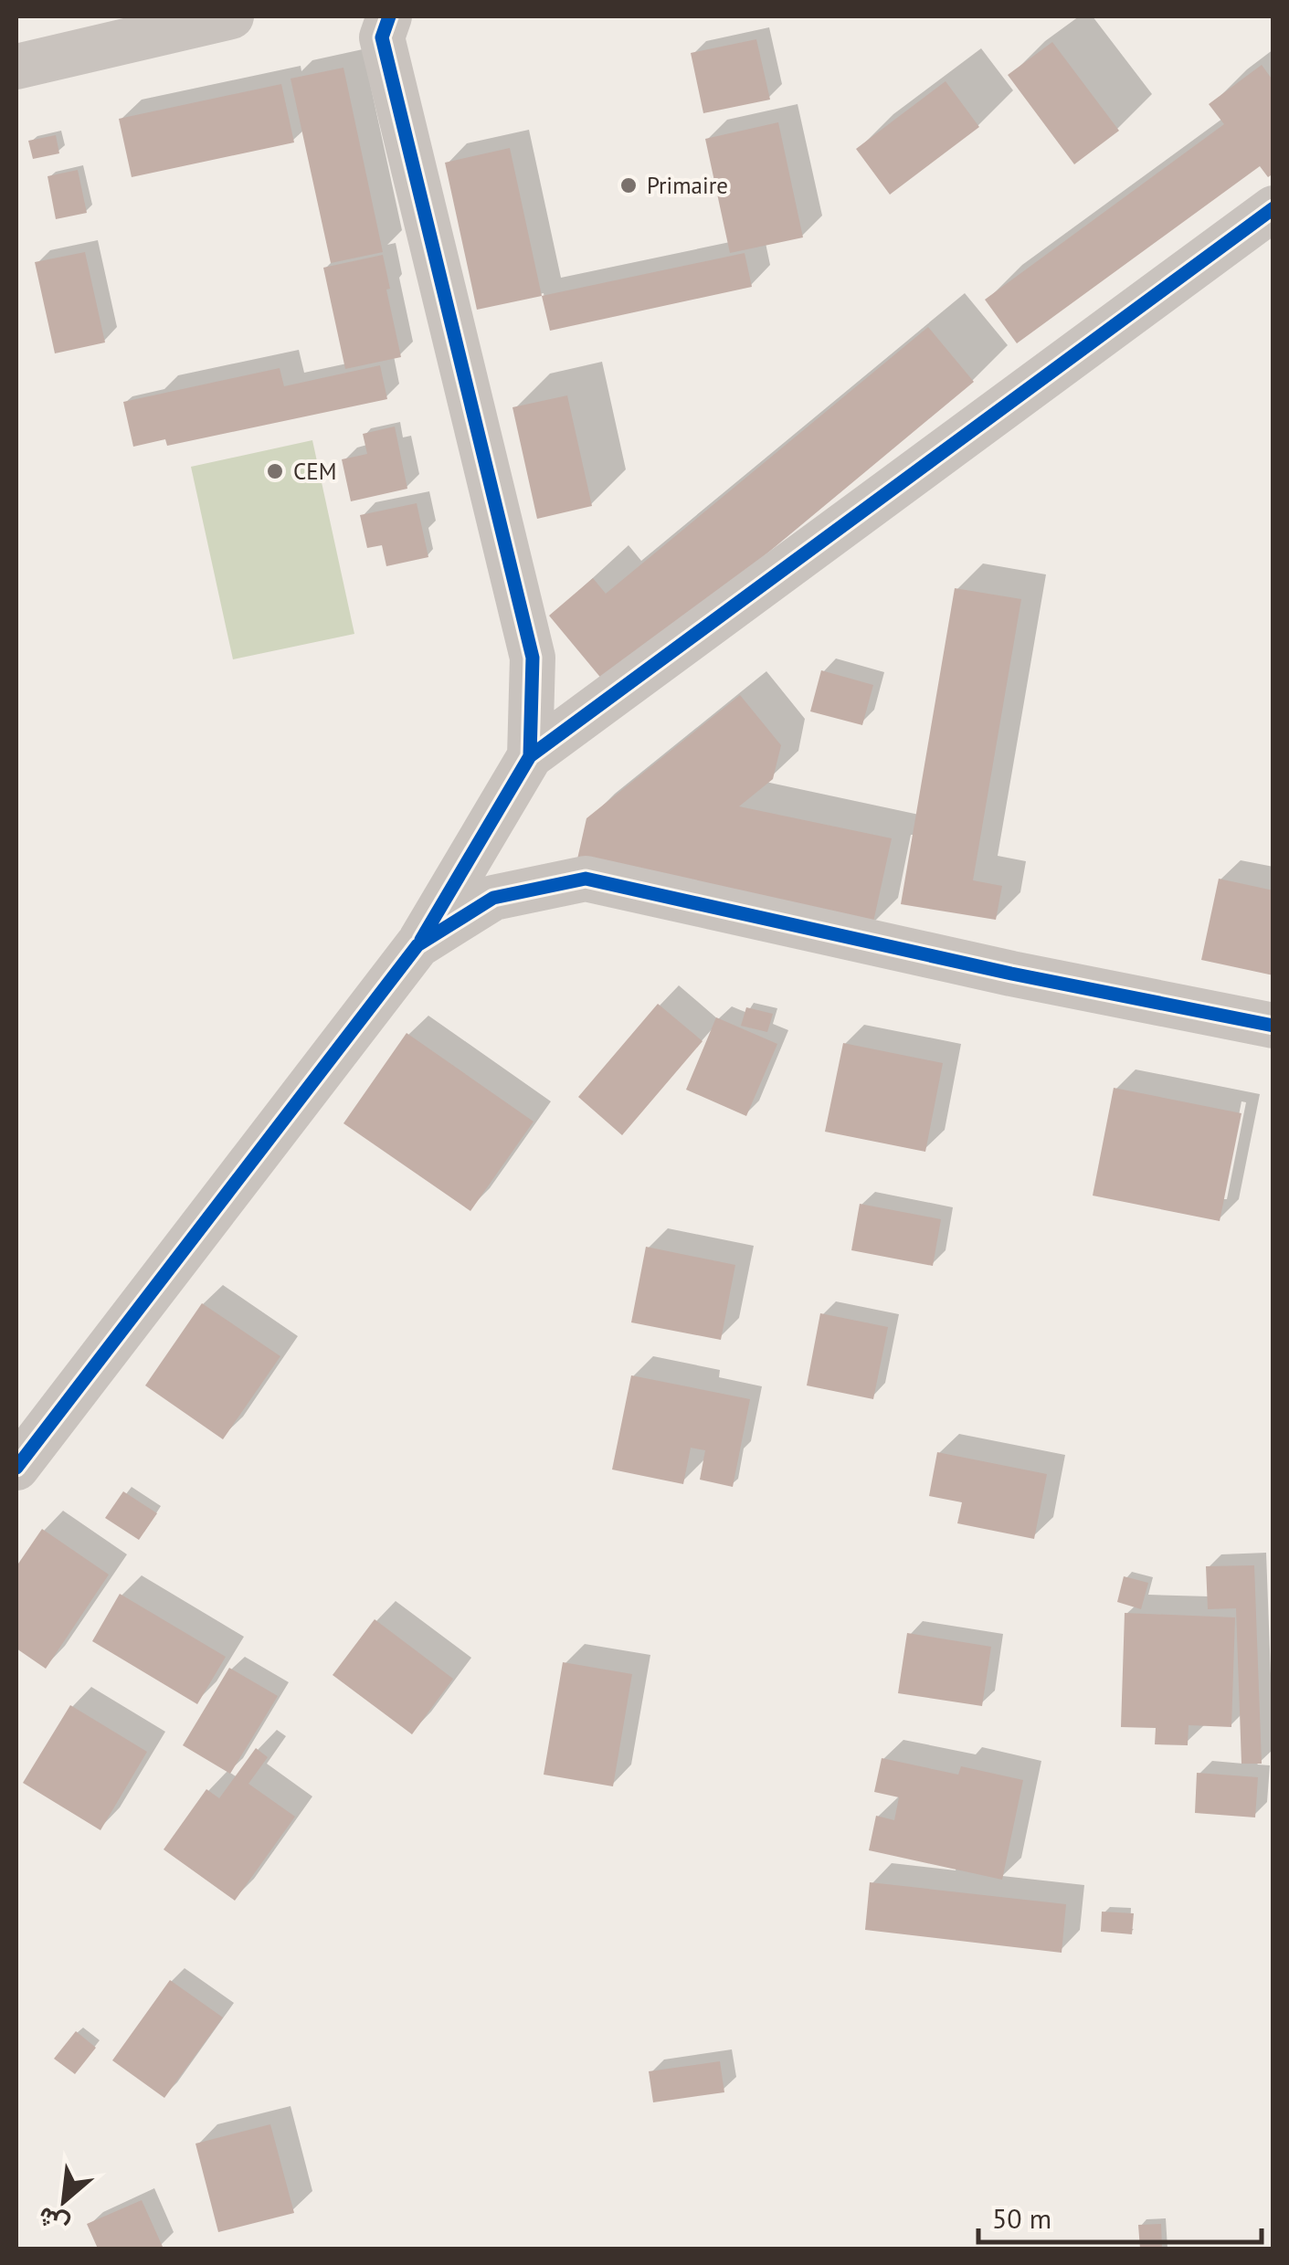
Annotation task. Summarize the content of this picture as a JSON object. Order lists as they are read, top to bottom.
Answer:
{
  "places": ["Primaire", "CEM"],
  "scale_bar": "50 m",
  "north": "bottom left"
}
